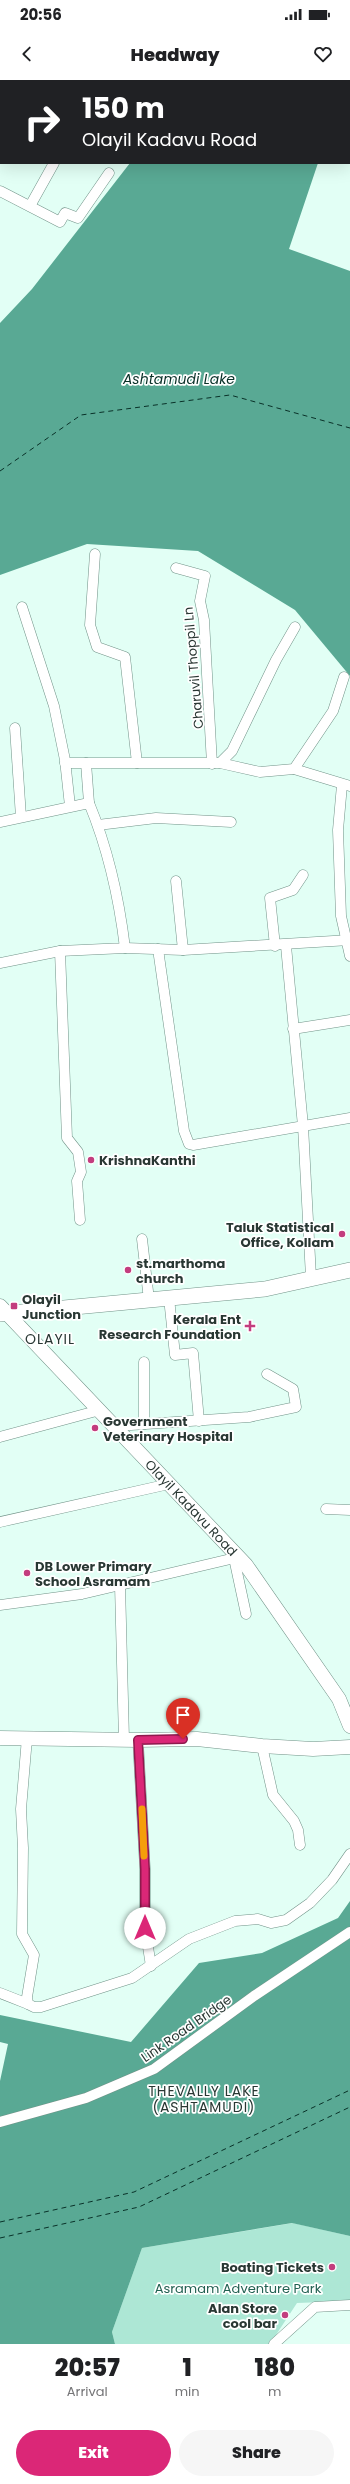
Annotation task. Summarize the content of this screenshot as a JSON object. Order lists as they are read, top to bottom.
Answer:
{
  "streets": {
    "street": ["Charuvil Thoppil Ln", "Olayil Kadavu Road", "Link Road Bridge"]
  },
  "districts": ["OLAYIL", "THEVALLY LAKE (ASHTAMUDI)"],
  "water": ["Ashtamudi Lake"],
  "parks": ["Asramam Adventure Park"],
  "places": {
    "other": [
      "KrishnaKanthi",
      "Taluk Statistical Office, Kollam",
      "st.marthoma church",
      "Government Veterinary Hospital",
      "DB Lower Primary School Asramam",
      "Boating Tickets",
      "Alan Store cool bar"
    ],
    "transit": ["Olayil Junction"],
    "health": ["Kerala Ent Research Foundation"]
  },
  "page": {
    "status": "20:56",
    "header": "Headway",
    "turn": ["150 m", "Olayil Kadavu Road"],
    "eta": [
      "20:57",
      "Arrival",
      "1",
      "min",
      "180",
      "m"
    ],
    "buttons": ["Exit", "Share"]
  }
}
